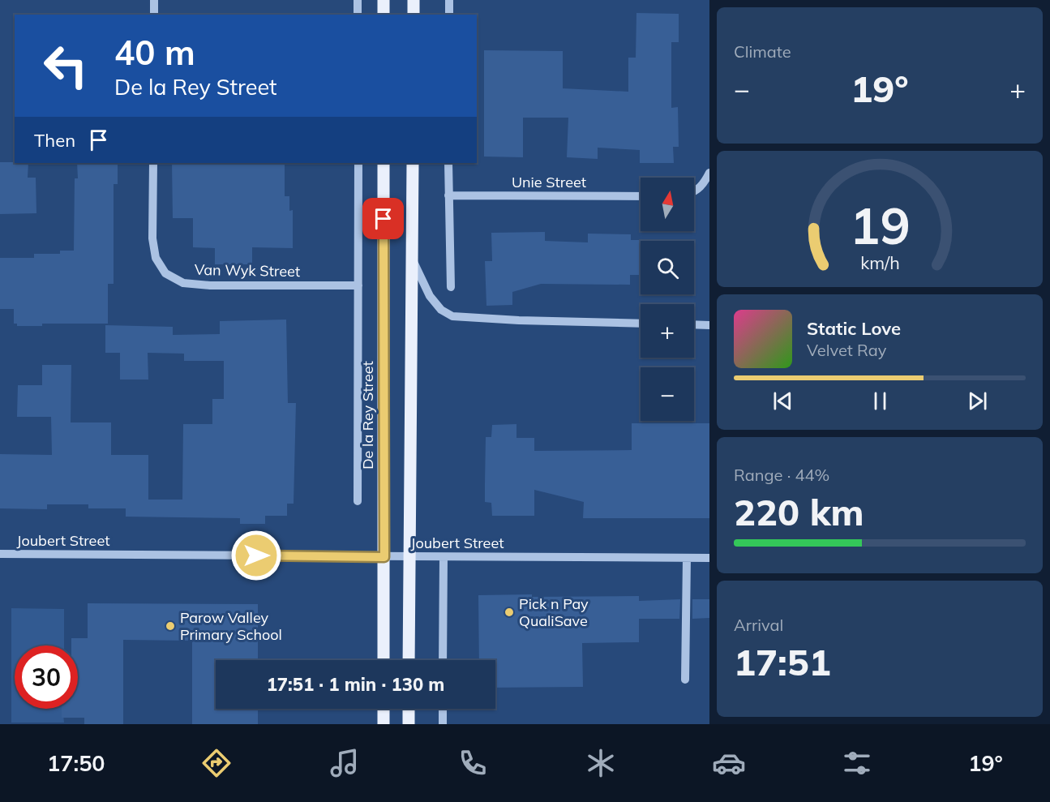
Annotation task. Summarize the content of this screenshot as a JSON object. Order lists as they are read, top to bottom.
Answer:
{
  "streets": {
    "main road": ["De la Rey Street"],
    "street": ["Unie Street", "Van Wyk Street", "Joubert Street"]
  },
  "crossings": [
    ["Van Wyk Street", "De la Rey Street"],
    ["De la Rey Street", "Joubert Street"]
  ],
  "places": ["Pick n Pay QualiSave", "Parow Valley Primary School"],
  "north": "top",
  "page": {
    "tile": [
      "Climate",
      ["Range · 44%", "220 km"],
      ["Arrival", "17:51"]
    ],
    "turn": ["40 m", "De la Rey Street"],
    "heat": ["−", "19°", "+"],
    "then": "Then",
    "map_buttons": ["+", "−"],
    "song": ["Static Love", "Velvet Ray"],
    "limit": "30",
    "trip": "17:51 · 1 min · 130 m",
    "tabs": ["17:50", "19°"],
    "gauge": ["19", "km/h"]
  }
}
